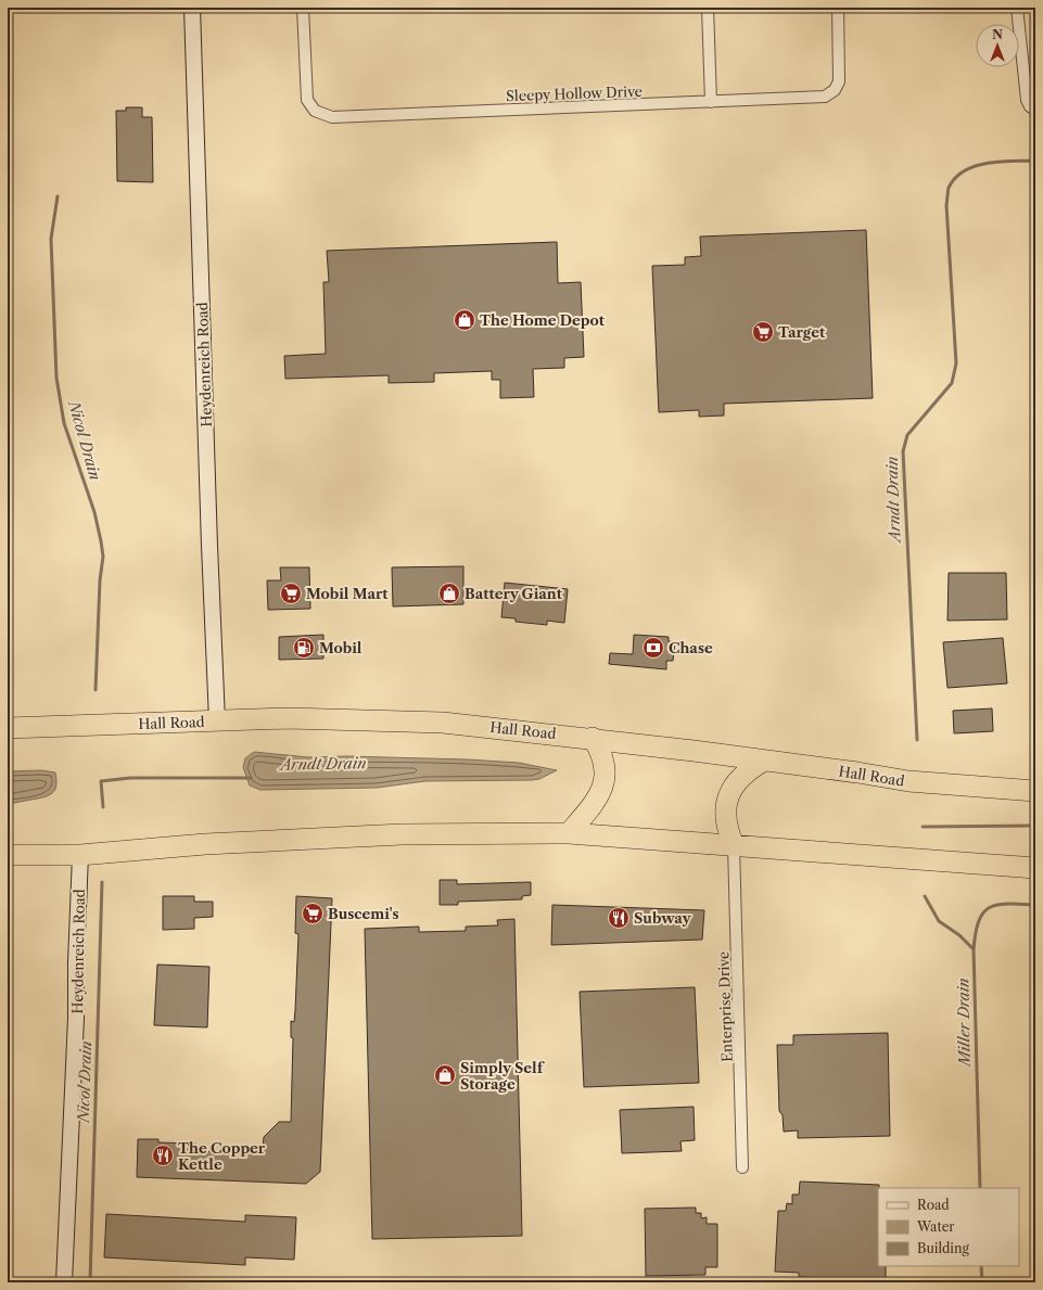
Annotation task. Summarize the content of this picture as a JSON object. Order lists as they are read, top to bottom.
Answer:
{
  "streets": {
    "highway": ["Hall Road"],
    "street": ["Sleepy Hollow Drive", "Heydenreich Road", "Enterprise Drive"]
  },
  "crossings": [
    ["Heydenreich Road", "Hall Road"]
  ],
  "water": ["Nicol Drain", "Arndt Drain", "Miller Drain"],
  "places": {
    "shop": ["The Home Depot", "Battery Giant", "Simply Self Storage"],
    "supermarket": ["Target", "Mobil Mart", "Buscemi's"],
    "fuel station": ["Mobil"],
    "bank": ["Chase"],
    "restaurant": ["Subway", "The Copper Kettle"]
  },
  "legend": ["Road", "Water", "Building"],
  "north": "top"
}
